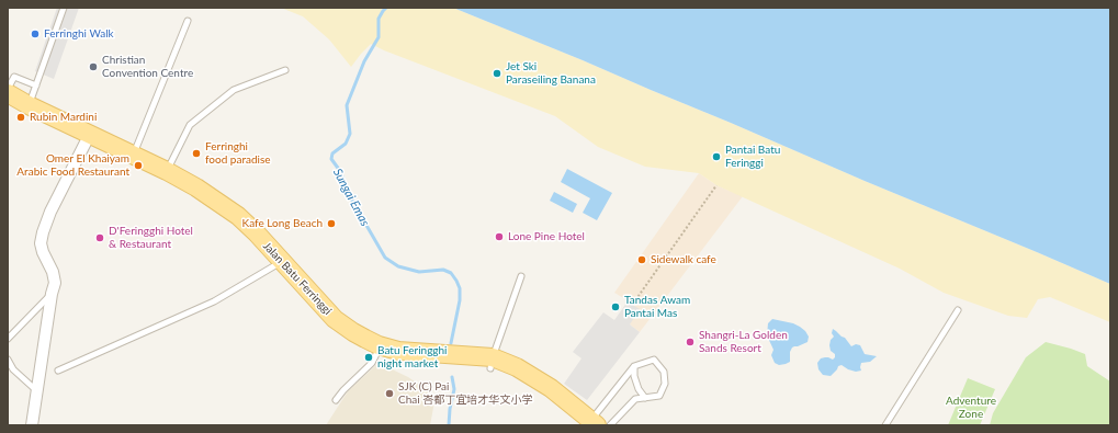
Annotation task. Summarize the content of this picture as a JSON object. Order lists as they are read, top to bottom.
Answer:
{
  "streets": {
    "main road": ["Jalan Batu Ferringgi"]
  },
  "water": ["Sungai Emas"],
  "parks": ["Adventure Zone"],
  "places": [
    "Ferringhi Walk",
    "Christian Convention Centre",
    "Jet Ski Paraseiling Banana",
    "Rubin Mardini",
    "Ferringhi food paradise",
    "Pantai Batu Feringgi",
    "Omer El Khaiyam Arabic Food Restaurant",
    "Kafe Long Beach",
    "Lone Pine Hotel",
    "D'Feringghi Hotel & Restaurant",
    "Sidewalk cafe",
    "Tandas Awam Pantai Mas",
    "Shangri-La Golden Sands Resort",
    "Batu Feringghi night market",
    "SJK (C) Pai Chai 峇都丁宜培才华文小学"
  ]
}
